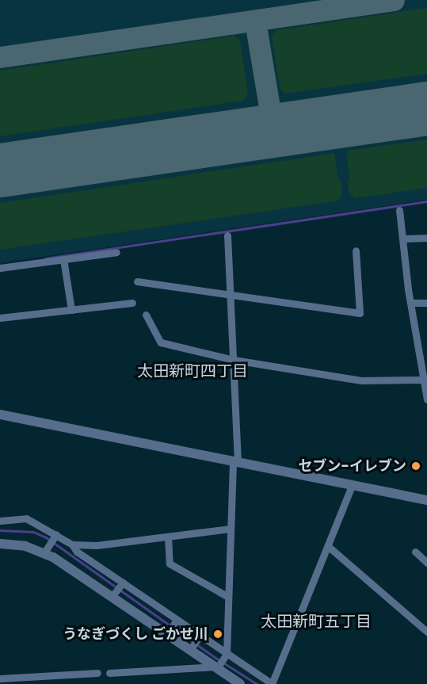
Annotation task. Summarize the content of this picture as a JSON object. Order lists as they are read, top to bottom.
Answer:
{
  "districts": ["太田新町四丁目", "太田新町五丁目"],
  "places": ["セブン-イレブン", "うなぎづくし ごかせ川"]
}
